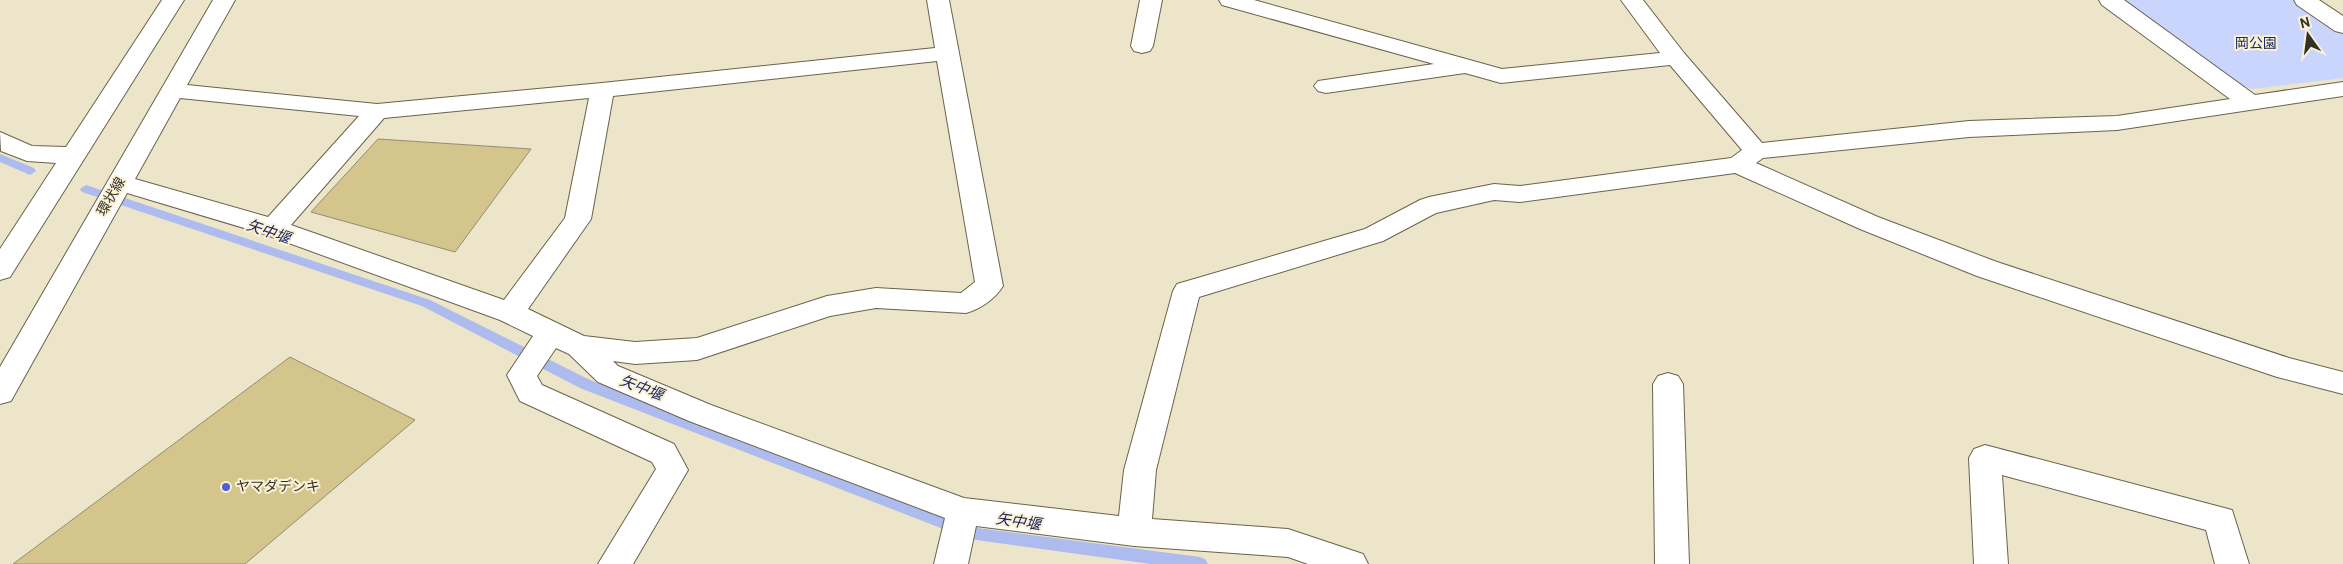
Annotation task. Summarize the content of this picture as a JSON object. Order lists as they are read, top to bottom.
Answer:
{
  "streets": {
    "street": ["環状線"]
  },
  "water": ["矢中堰"],
  "parks": ["岡公園"],
  "places": ["ヤマダデンキ"],
  "north": "top"
}
